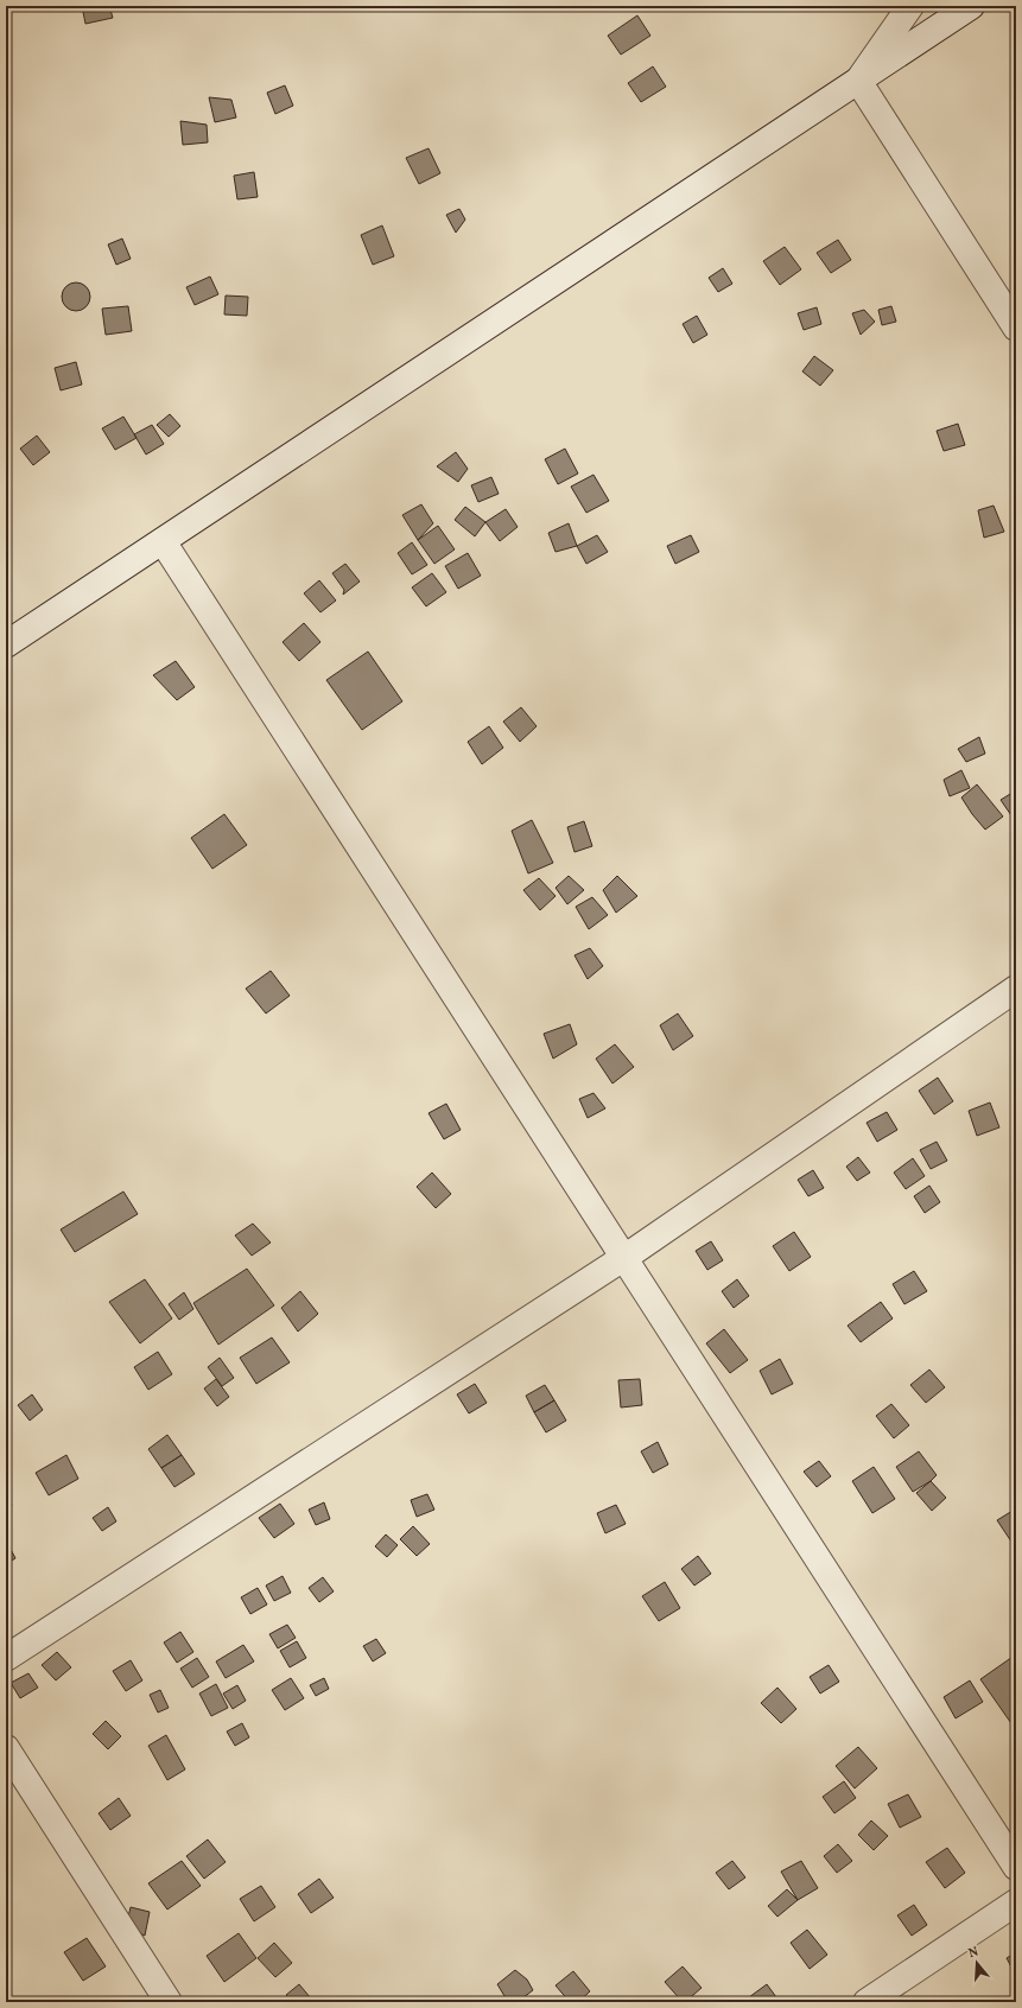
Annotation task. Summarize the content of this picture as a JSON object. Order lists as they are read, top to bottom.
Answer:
{
  "north": "top"
}
